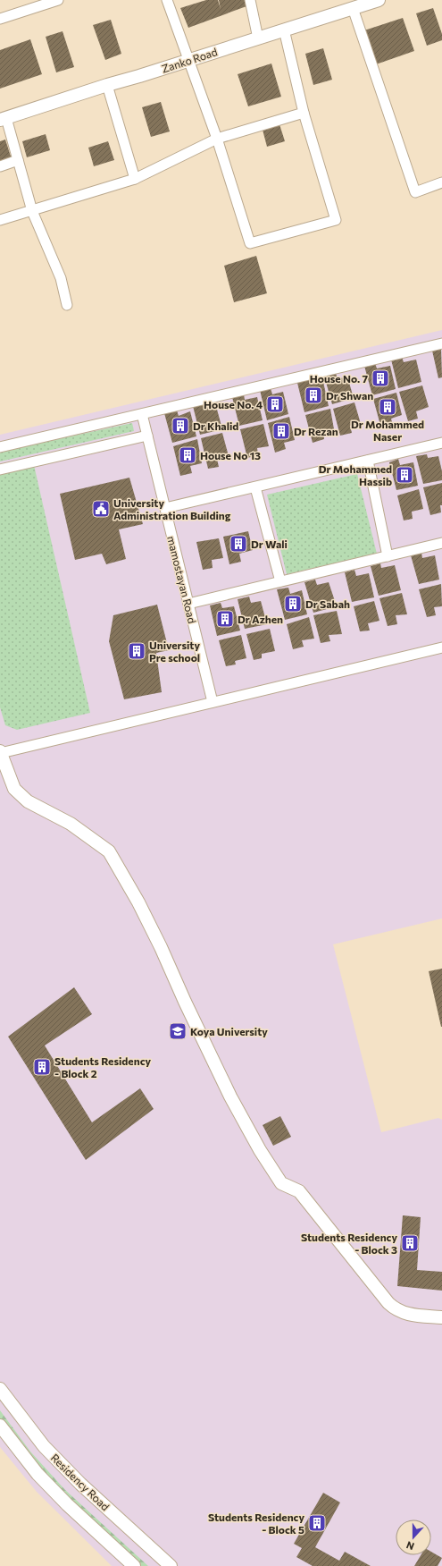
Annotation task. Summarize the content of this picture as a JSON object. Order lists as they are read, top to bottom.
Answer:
{
  "streets": {
    "street": ["Zanko Road", "mamostayan Road", "Residency Road"]
  },
  "places": {
    "building": [
      "House No. 7",
      "Dr Shwan",
      "House No. 4",
      "Dr Mohammed Naser",
      "Dr Khalid",
      "Dr Rezan",
      "House No 13",
      "Dr Mohammed Hassib",
      "Dr Wali",
      "Dr Sabah",
      "Dr Azhen",
      "University Pre school",
      "Students Residency - Block 2",
      "Students Residency - Block 3",
      "Students Residency - Block 5"
    ],
    "public building": ["University Administration Building"],
    "school or university": ["Koya University"]
  },
  "north": "bottom"
}
